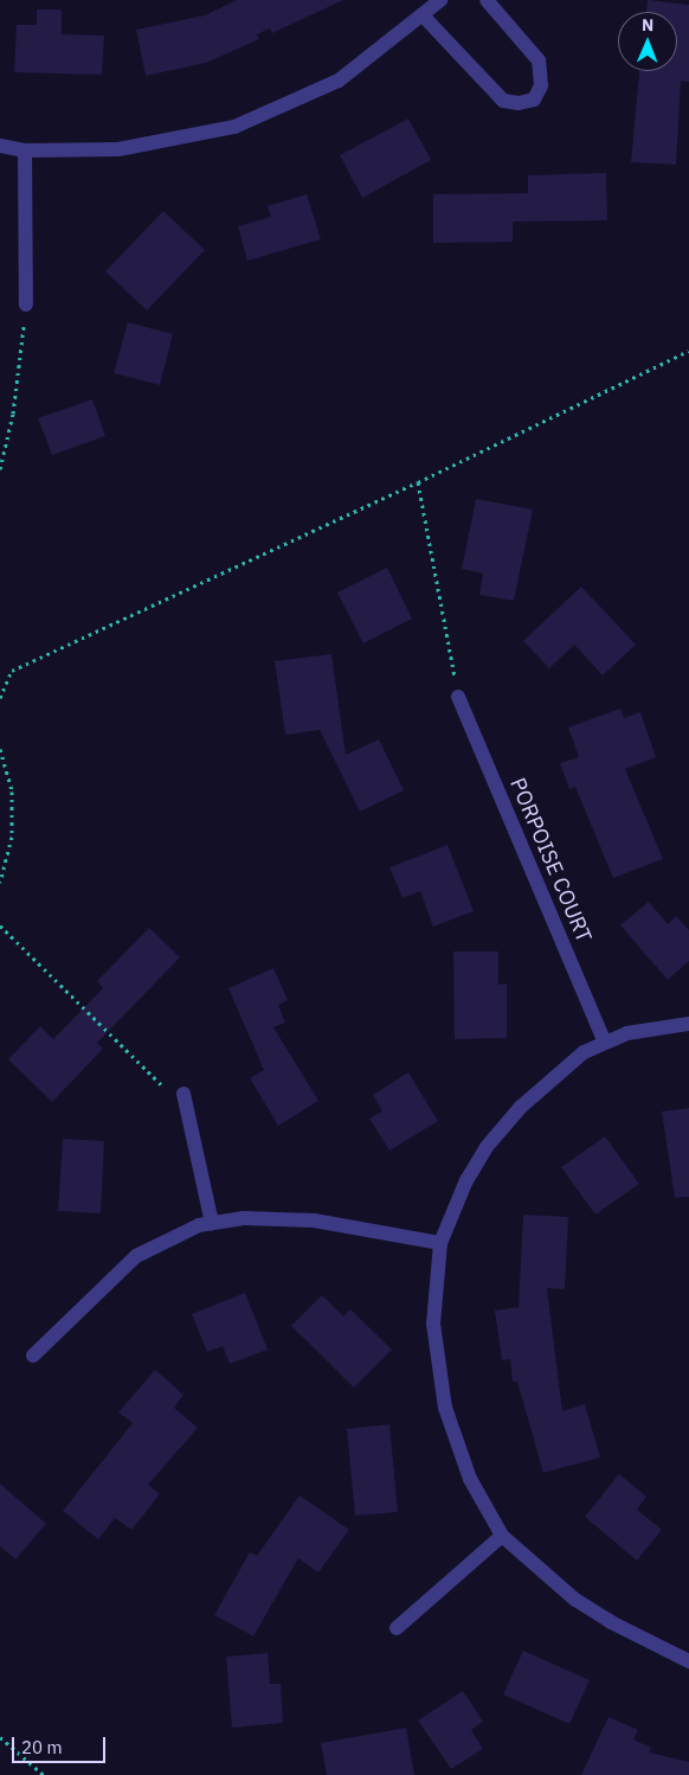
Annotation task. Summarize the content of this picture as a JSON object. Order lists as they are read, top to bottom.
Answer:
{
  "streets": {
    "street": ["PORPOISE COURT"]
  },
  "scale_bar": "20 m",
  "north": "top"
}
